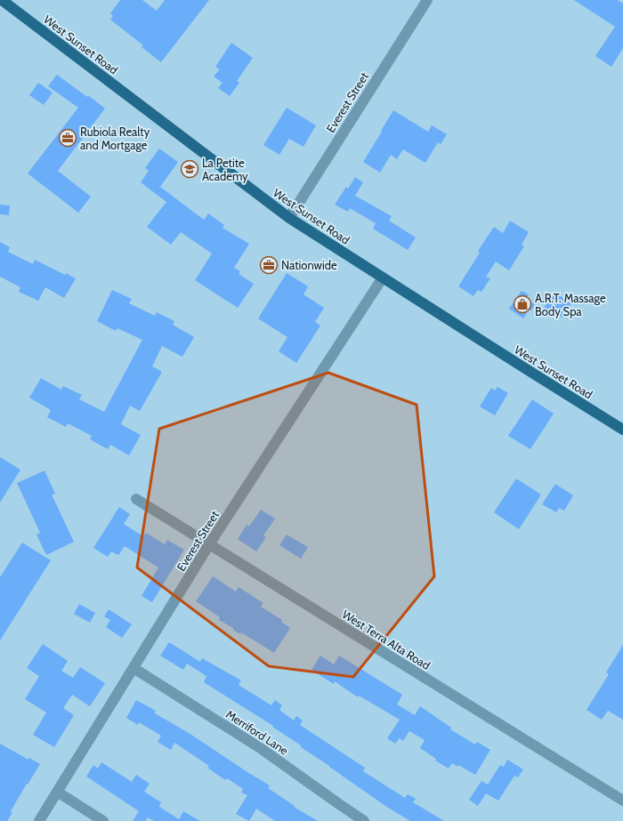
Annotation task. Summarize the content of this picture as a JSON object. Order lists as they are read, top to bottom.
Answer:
{
  "streets": {
    "main road": ["West Sunset Road"],
    "street": ["Everest Street", "West Terra Alta Road", "Merriford Lane"]
  },
  "crossings": [
    ["West Sunset Road", "Everest Street"],
    ["Everest Street", "West Terra Alta Road"],
    ["Everest Street", "Merriford Lane"]
  ],
  "places": {
    "office": ["Rubiola Realty and Mortgage", "Nationwide"],
    "school or university": ["La Petite Academy"],
    "shop": ["A.R.T. Massage Body Spa"]
  }
}
